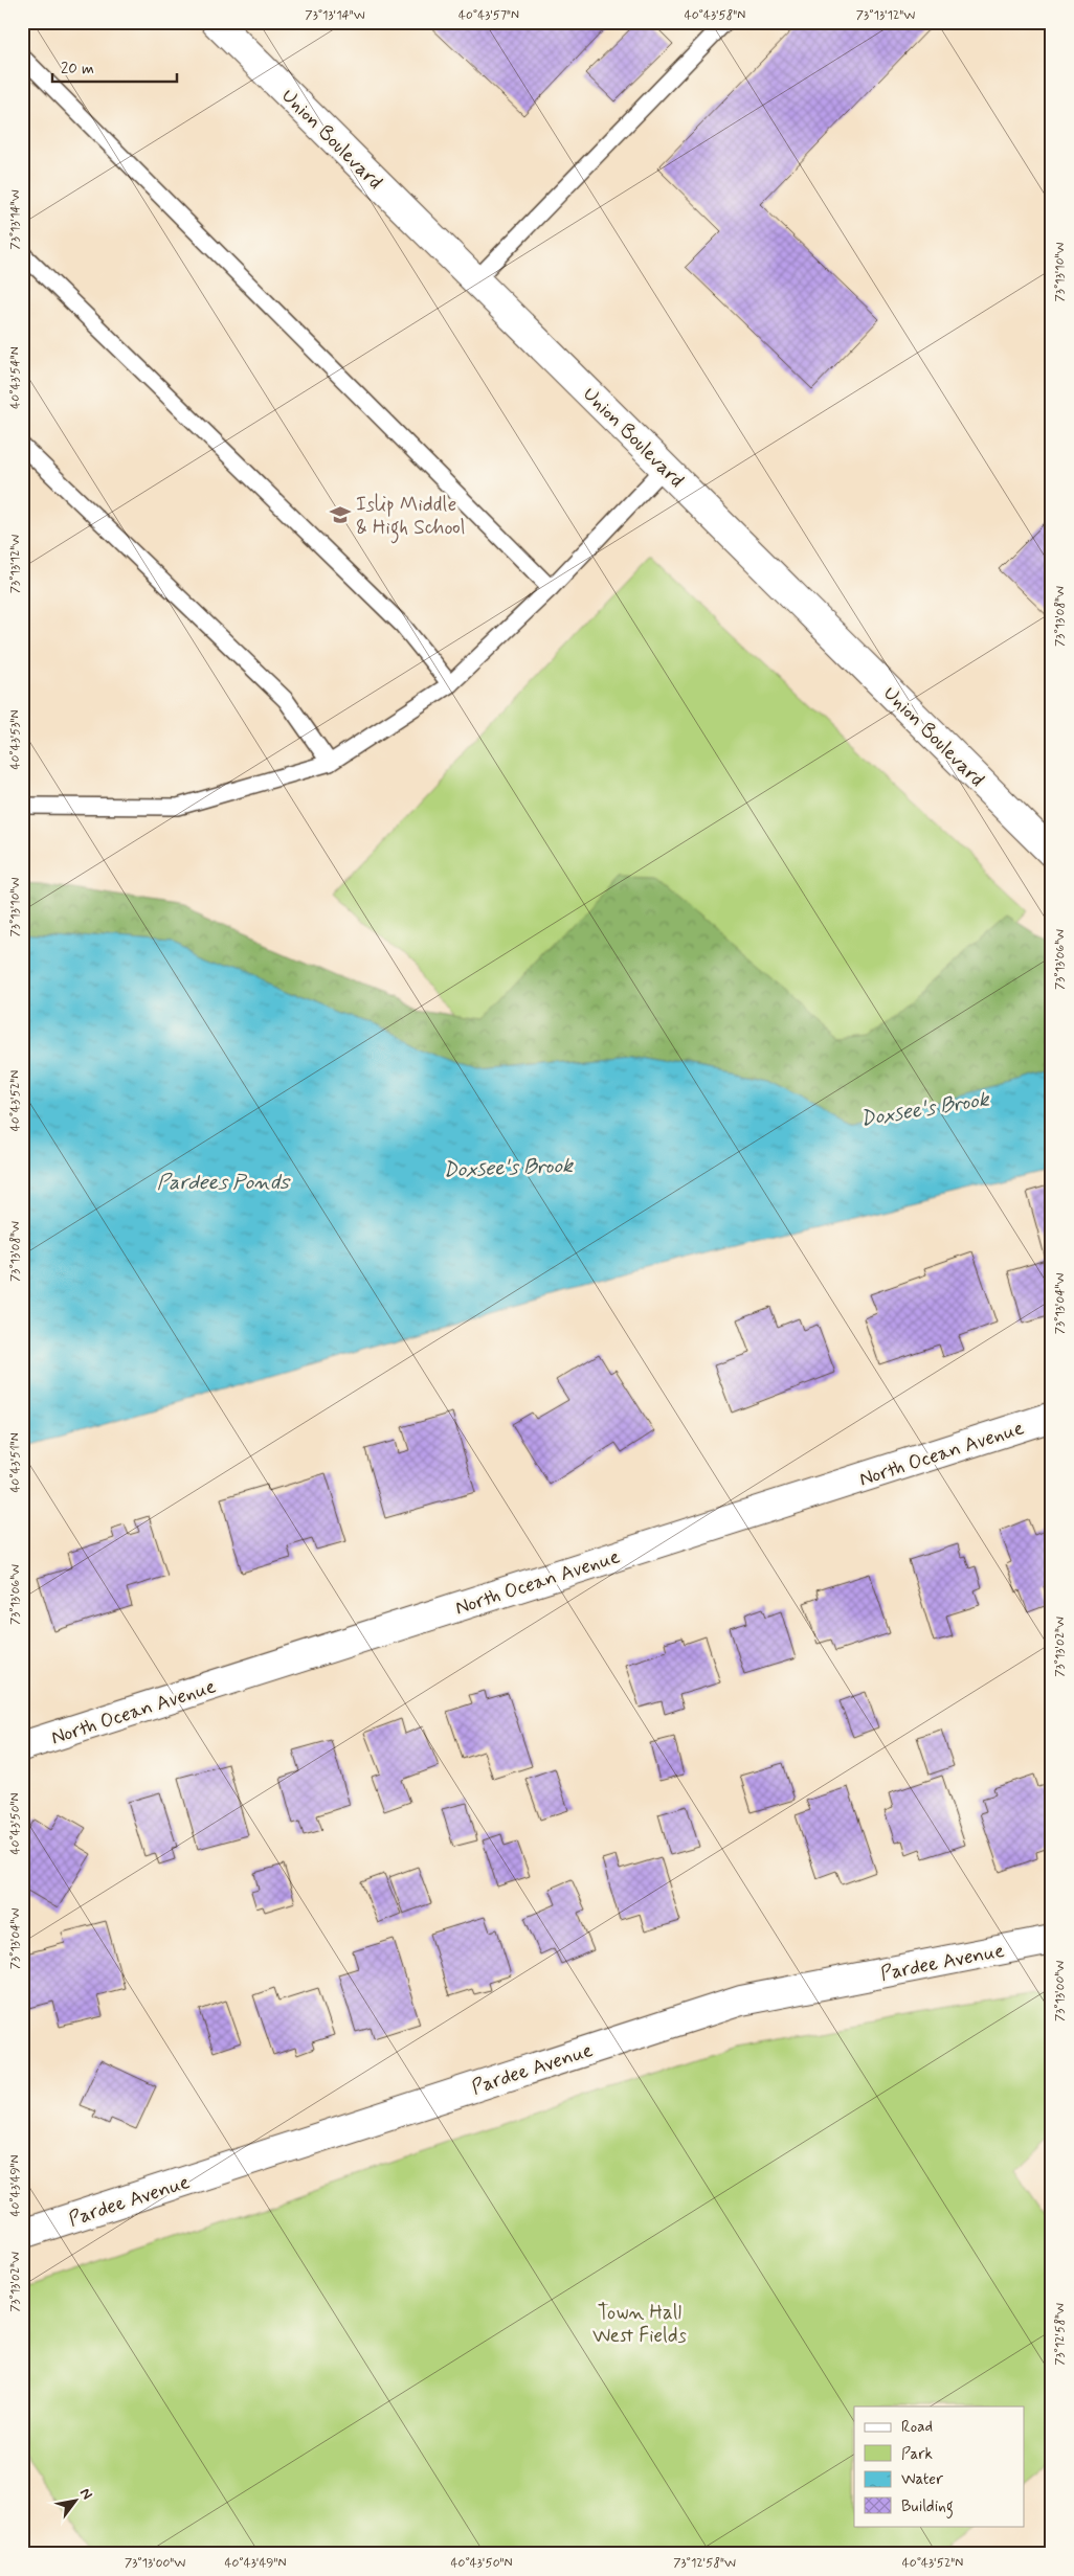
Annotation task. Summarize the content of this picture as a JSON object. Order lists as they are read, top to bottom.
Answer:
{
  "streets": {
    "street": ["Union Boulevard", "North Ocean Avenue", "Pardee Avenue"]
  },
  "water": ["Doxsee's Brook", "Pardees Ponds"],
  "parks": ["Town Hall West Fields"],
  "places": {
    "school or university": ["Islip Middle & High School"]
  },
  "legend": [
    "Road",
    "Park",
    "Water",
    "Building"
  ],
  "scale_bar": "20 m",
  "north": "top right",
  "coordinates": [
    "73°13'14\"W",
    "40°43'57\"N",
    "40°43'58\"N",
    "73°13'12\"W",
    "73°13'10\"W",
    "40°43'54\"N",
    "73°13'08\"W",
    "40°43'53\"N",
    "73°13'06\"W",
    "40°43'52\"N",
    "73°13'04\"W",
    "40°43'51\"N",
    "73°13'02\"W",
    "40°43'50\"N",
    "73°13'00\"W",
    "40°43'49\"N",
    "73°12'58\"W"
  ]
}
